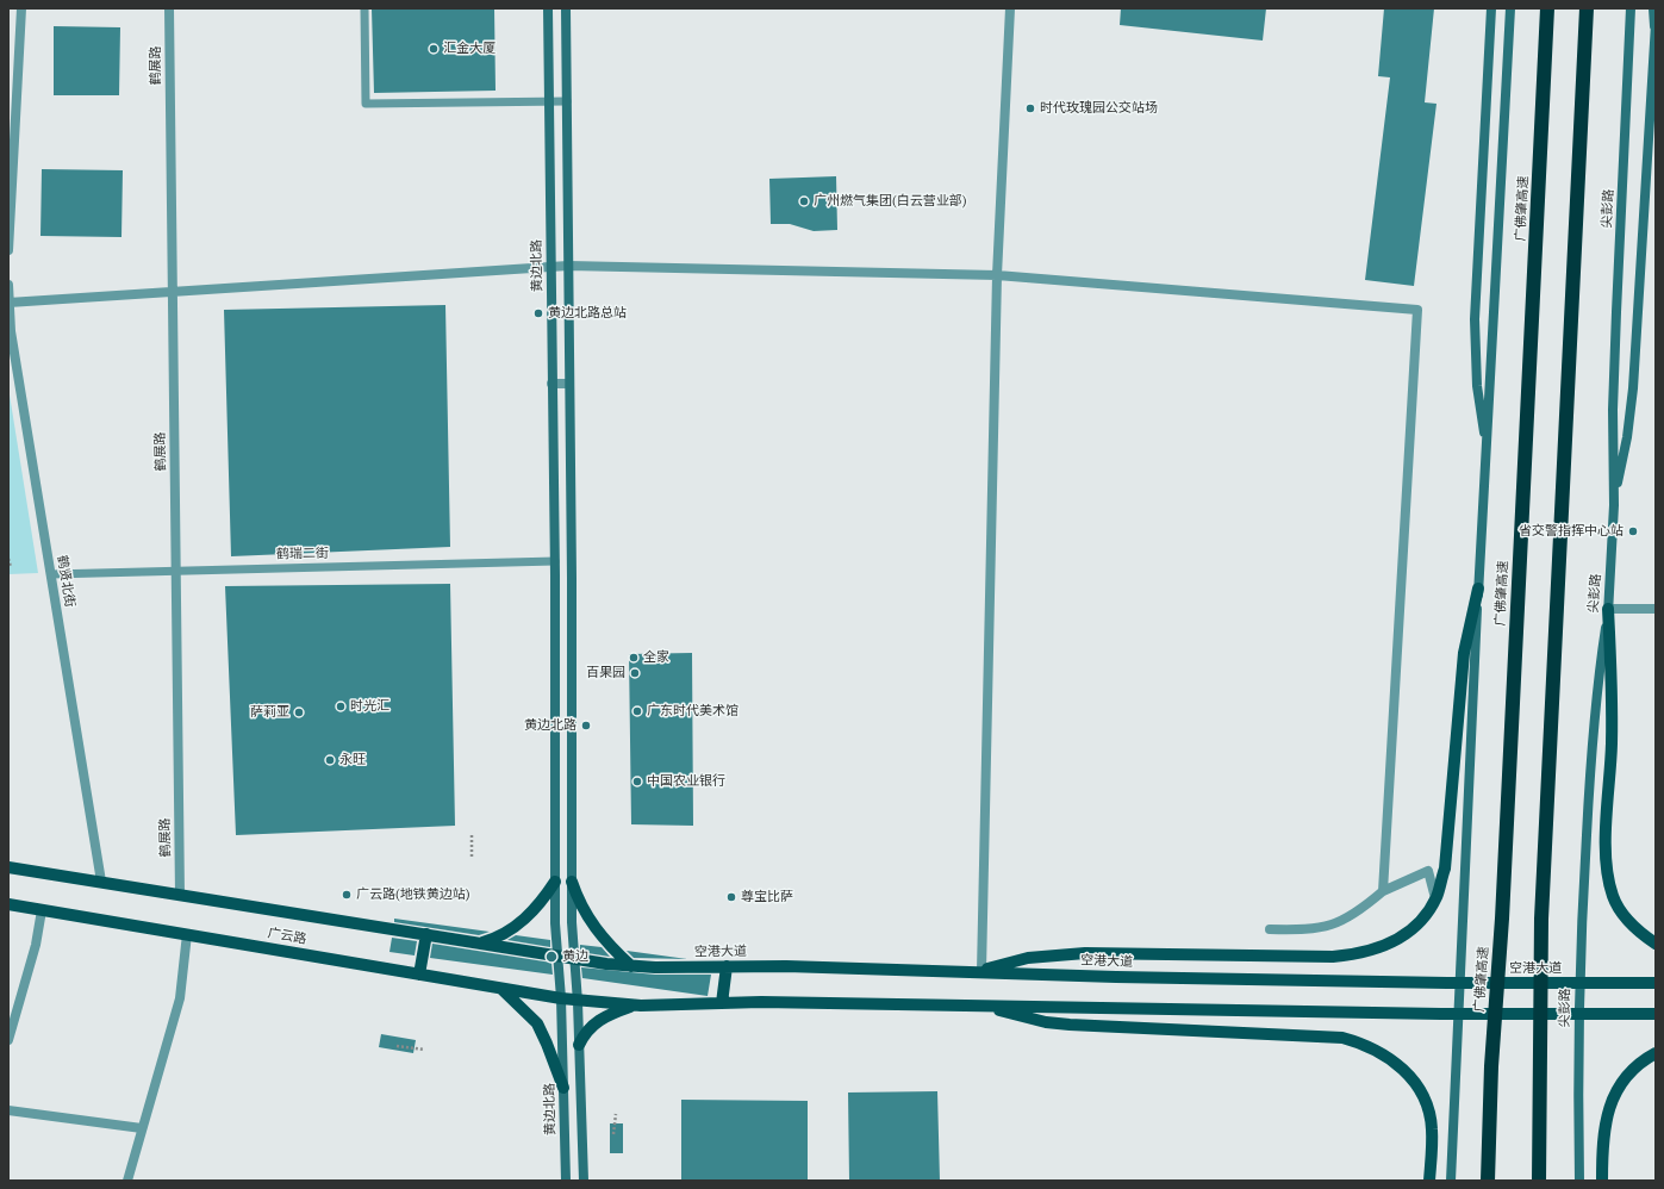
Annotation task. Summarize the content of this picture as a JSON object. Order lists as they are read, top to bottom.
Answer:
{
  "streets": {
    "highway": ["广佛肇高速"],
    "main road": ["广云路", "空港大道"],
    "street": [
      "鹤展路",
      "尖彭路",
      "黄边北路",
      "鹤贤北街"
    ],
    "lane": ["鹤瑞二街"]
  },
  "crossings": [
    ["鹤展路", "鹤瑞二街"],
    ["鹤展路", "广云路"],
    ["黄边北路", "鹤瑞二街"],
    ["黄边北路", "广云路"],
    ["黄边北路", "空港大道"],
    ["鹤瑞二街", "鹤贤北街"],
    ["鹤贤北街", "广云路"],
    ["广云路", "空港大道"]
  ],
  "places": [
    "汇金大厦",
    "时代玫瑰园公交站场",
    "广州燃气集团(白云营业部)",
    "黄边北路总站",
    "省交警指挥中心站",
    "全家",
    "百果园",
    "时光汇",
    "广东时代美术馆",
    "萨莉亚",
    "黄边北路",
    "永旺",
    "中国农业银行",
    "广云路(地铁黄边站)",
    "尊宝比萨",
    "黄边"
  ]
}
